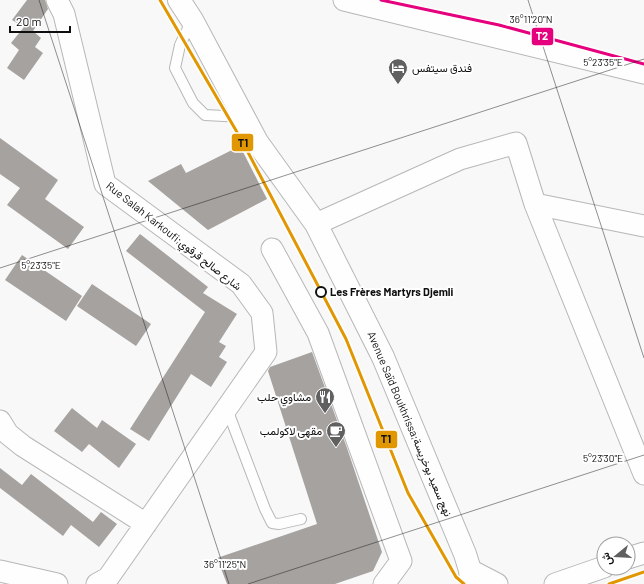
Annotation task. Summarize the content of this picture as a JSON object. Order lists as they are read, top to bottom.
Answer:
{
  "streets": {
    "main road": ["Avenue Saïd Boukhrissa;نهج سعيد بوخريسة"],
    "street": ["Rue Salah Karkoufi;شارع صالح قرقوي"]
  },
  "places": {
    "hotel": ["فندق سيتفس"],
    "other": ["Les Frères Martyrs Djemli"],
    "restaurant": ["مشاوي حلب"],
    "cafe": ["مقهى لاكولمب"]
  },
  "lines": ["transit line T1", "transit line T2"],
  "scale_bar": "20 m",
  "north": "left",
  "coordinates": [
    "36°11'20\"N",
    "5°23'35\"E",
    "5°23'30\"E",
    "36°11'25\"N"
  ]
}
